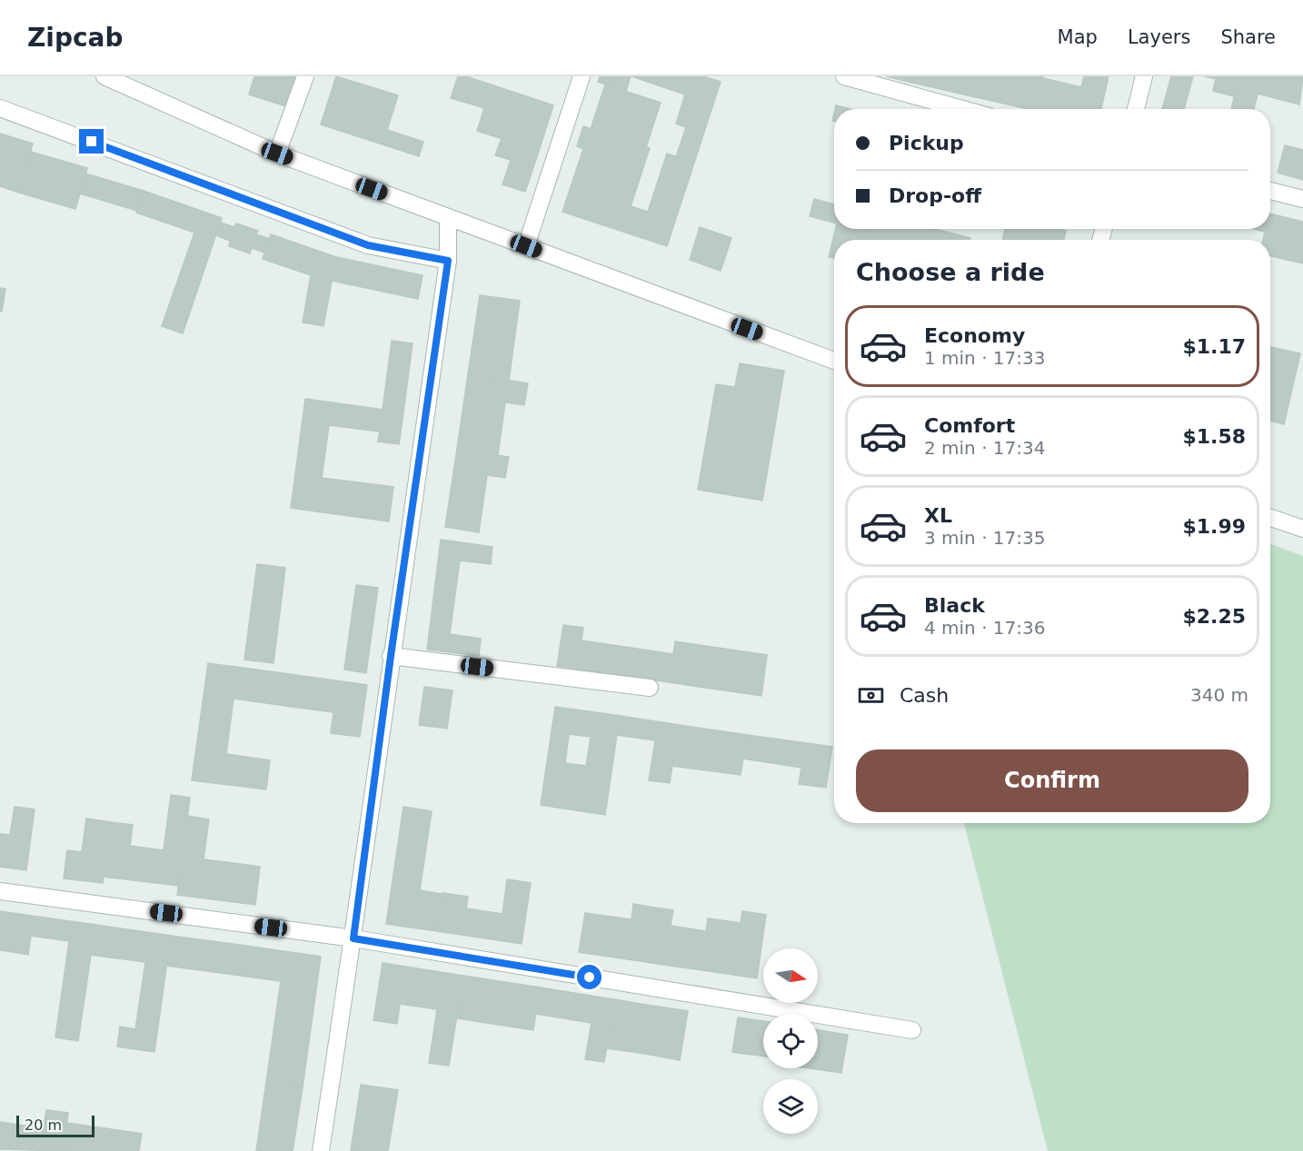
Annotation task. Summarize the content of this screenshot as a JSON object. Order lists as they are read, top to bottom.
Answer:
{
  "scale_bar": "20 m",
  "north": "right",
  "page": {
    "header": "Zipcab",
    "nav": ["Map", "Layers", "Share"],
    "banner": ["Pickup", "Drop-off"],
    "heading": "Choose a ride",
    "list": [
      {
        "name": "Economy",
        "note": "1 min · 17:33",
        "value": "$1.17"
      },
      {
        "name": "Comfort",
        "note": "2 min · 17:34",
        "value": "$1.58"
      },
      {
        "name": "XL",
        "note": "3 min · 17:35",
        "value": "$1.99"
      },
      {
        "name": "Black",
        "note": "4 min · 17:36",
        "value": "$2.25"
      }
    ],
    "pay": ["Cash", "340 m"],
    "buttons": "Confirm",
    "scale": "20 m"
  }
}
